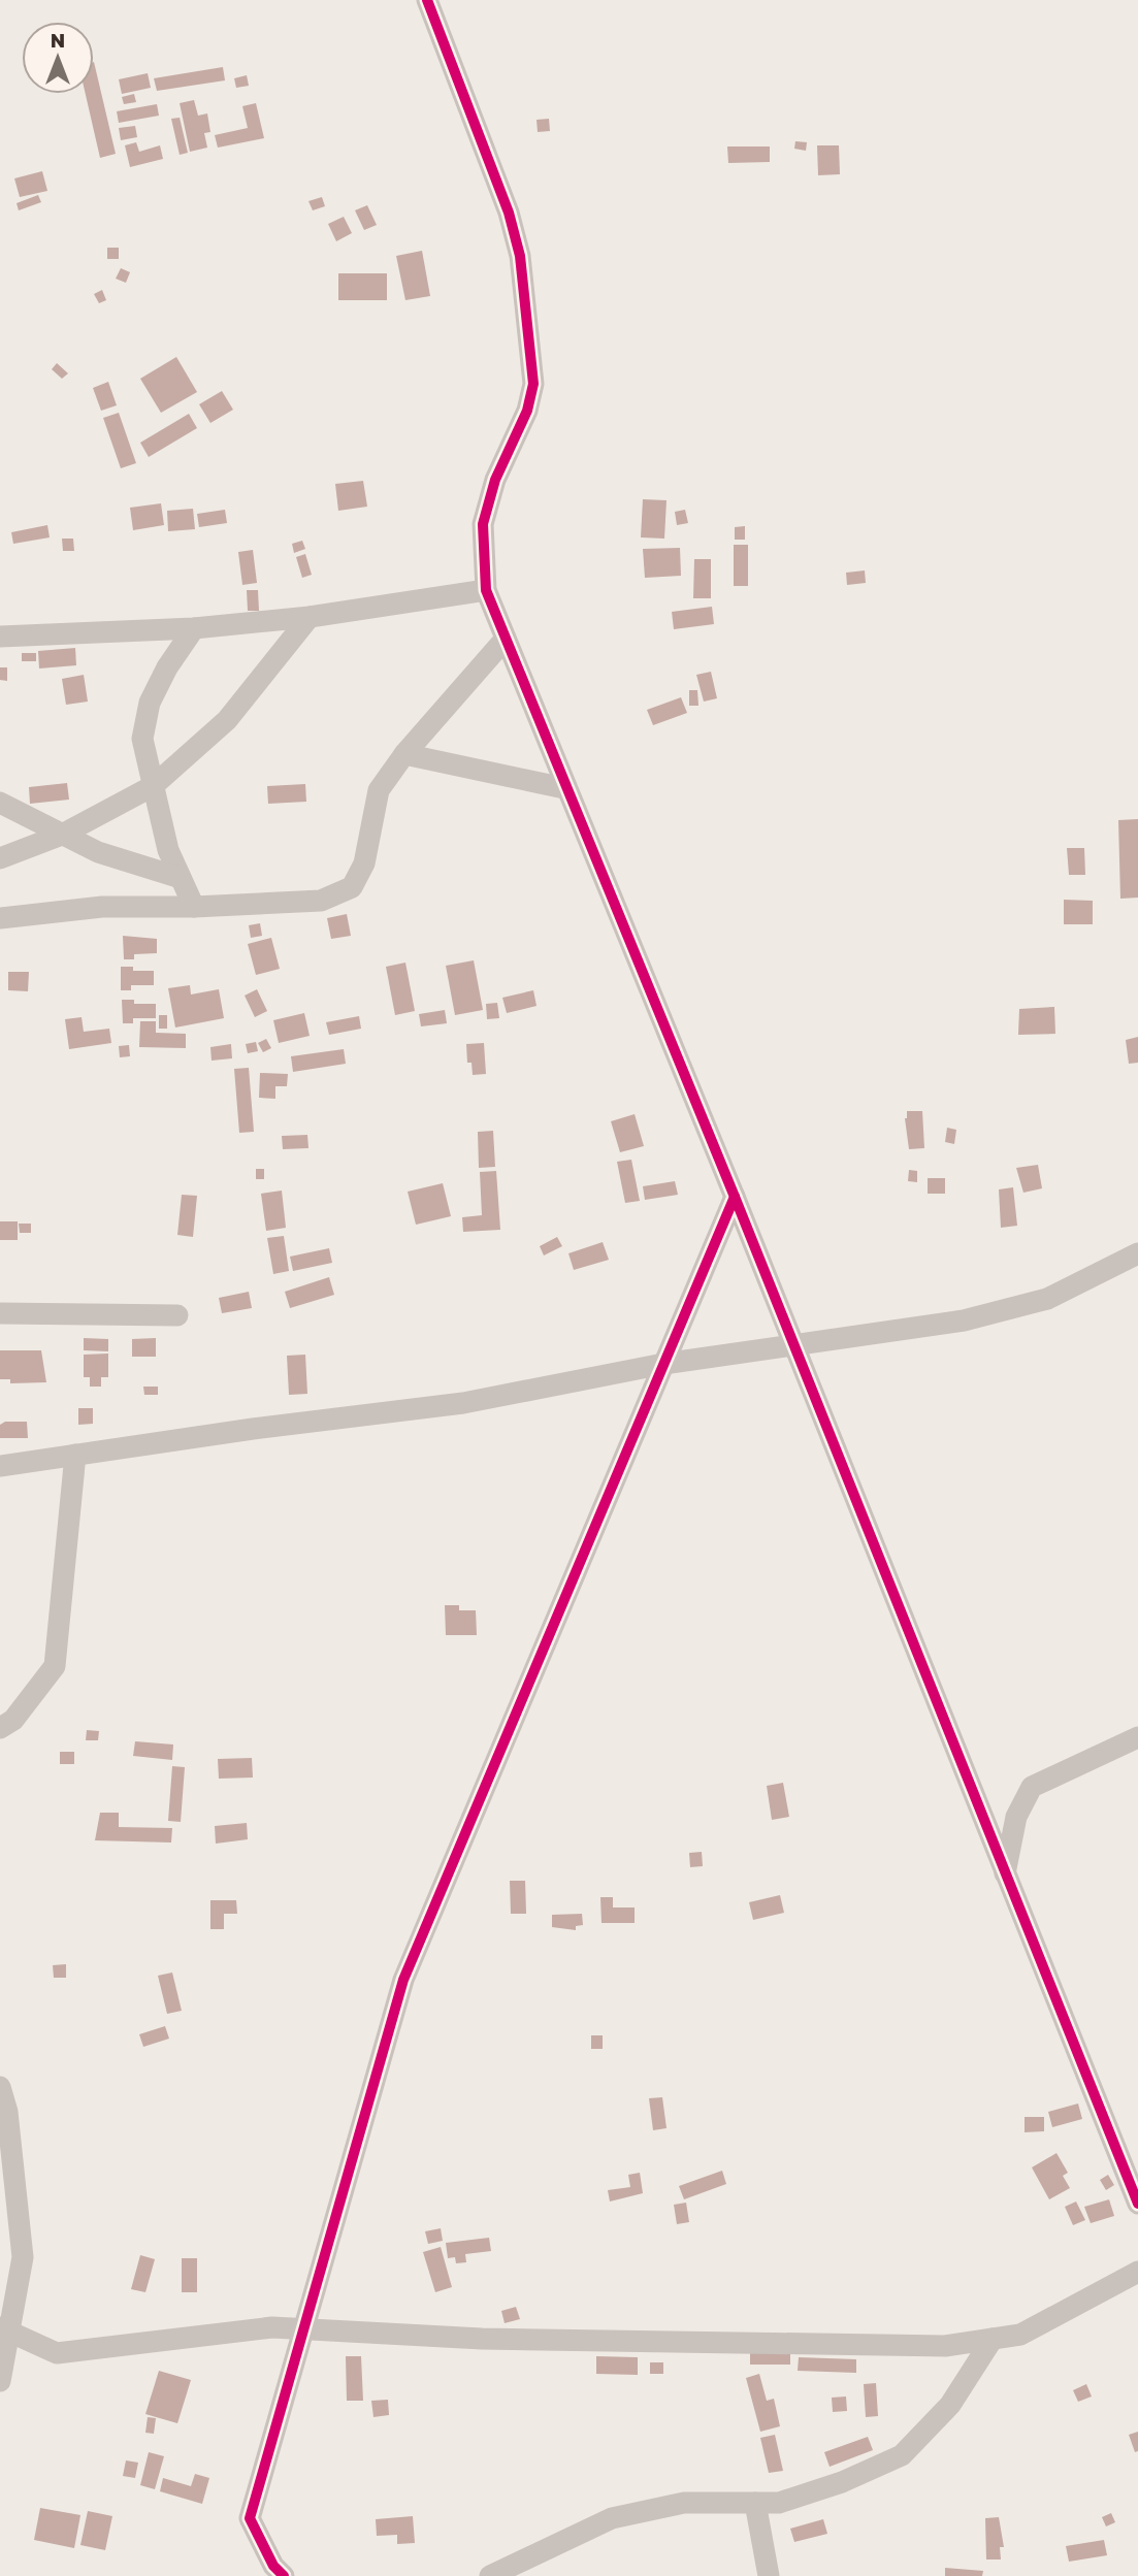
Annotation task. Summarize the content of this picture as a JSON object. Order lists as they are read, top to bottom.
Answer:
{
  "north": "top"
}
